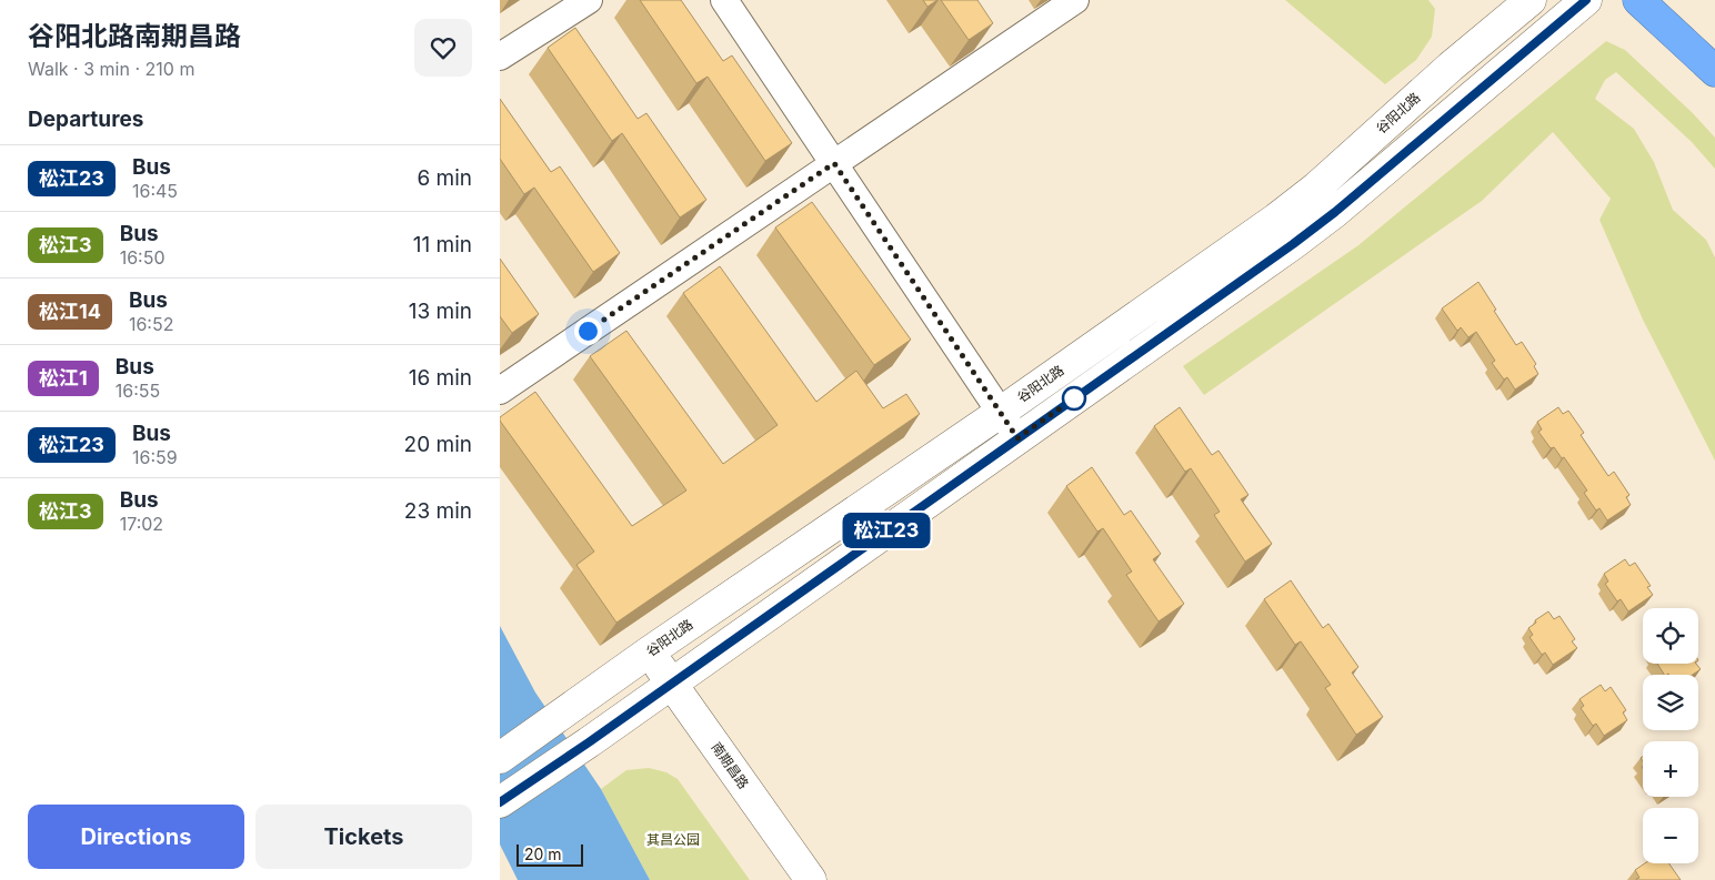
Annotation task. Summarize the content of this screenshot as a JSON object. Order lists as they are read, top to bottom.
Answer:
{
  "streets": {
    "main road": ["谷阳北路", "南期昌路"]
  },
  "crossings": [
    ["谷阳北路", "南期昌路"]
  ],
  "parks": ["其昌公园"],
  "lines": ["bus line 松江23"],
  "scale_bar": "20 m",
  "page": {
    "heading": [
      ["谷阳北路南期昌路", "Walk · 3 min · 210 m"],
      "Departures"
    ],
    "on_map": "松江23",
    "list": [
      {
        "mark": "松江23",
        "name": "Bus",
        "note": "16:45",
        "value": "6 min"
      },
      {
        "mark": "松江3",
        "name": "Bus",
        "note": "16:50",
        "value": "11 min"
      },
      {
        "mark": "松江14",
        "name": "Bus",
        "note": "16:52",
        "value": "13 min"
      },
      {
        "mark": "松江1",
        "name": "Bus",
        "note": "16:55",
        "value": "16 min"
      },
      {
        "mark": "松江23",
        "name": "Bus",
        "note": "16:59",
        "value": "20 min"
      },
      {
        "mark": "松江3",
        "name": "Bus",
        "note": "17:02",
        "value": "23 min"
      }
    ],
    "map_buttons": ["+", "−"],
    "buttons": ["Directions", "Tickets"],
    "scale": "20 m"
  }
}
